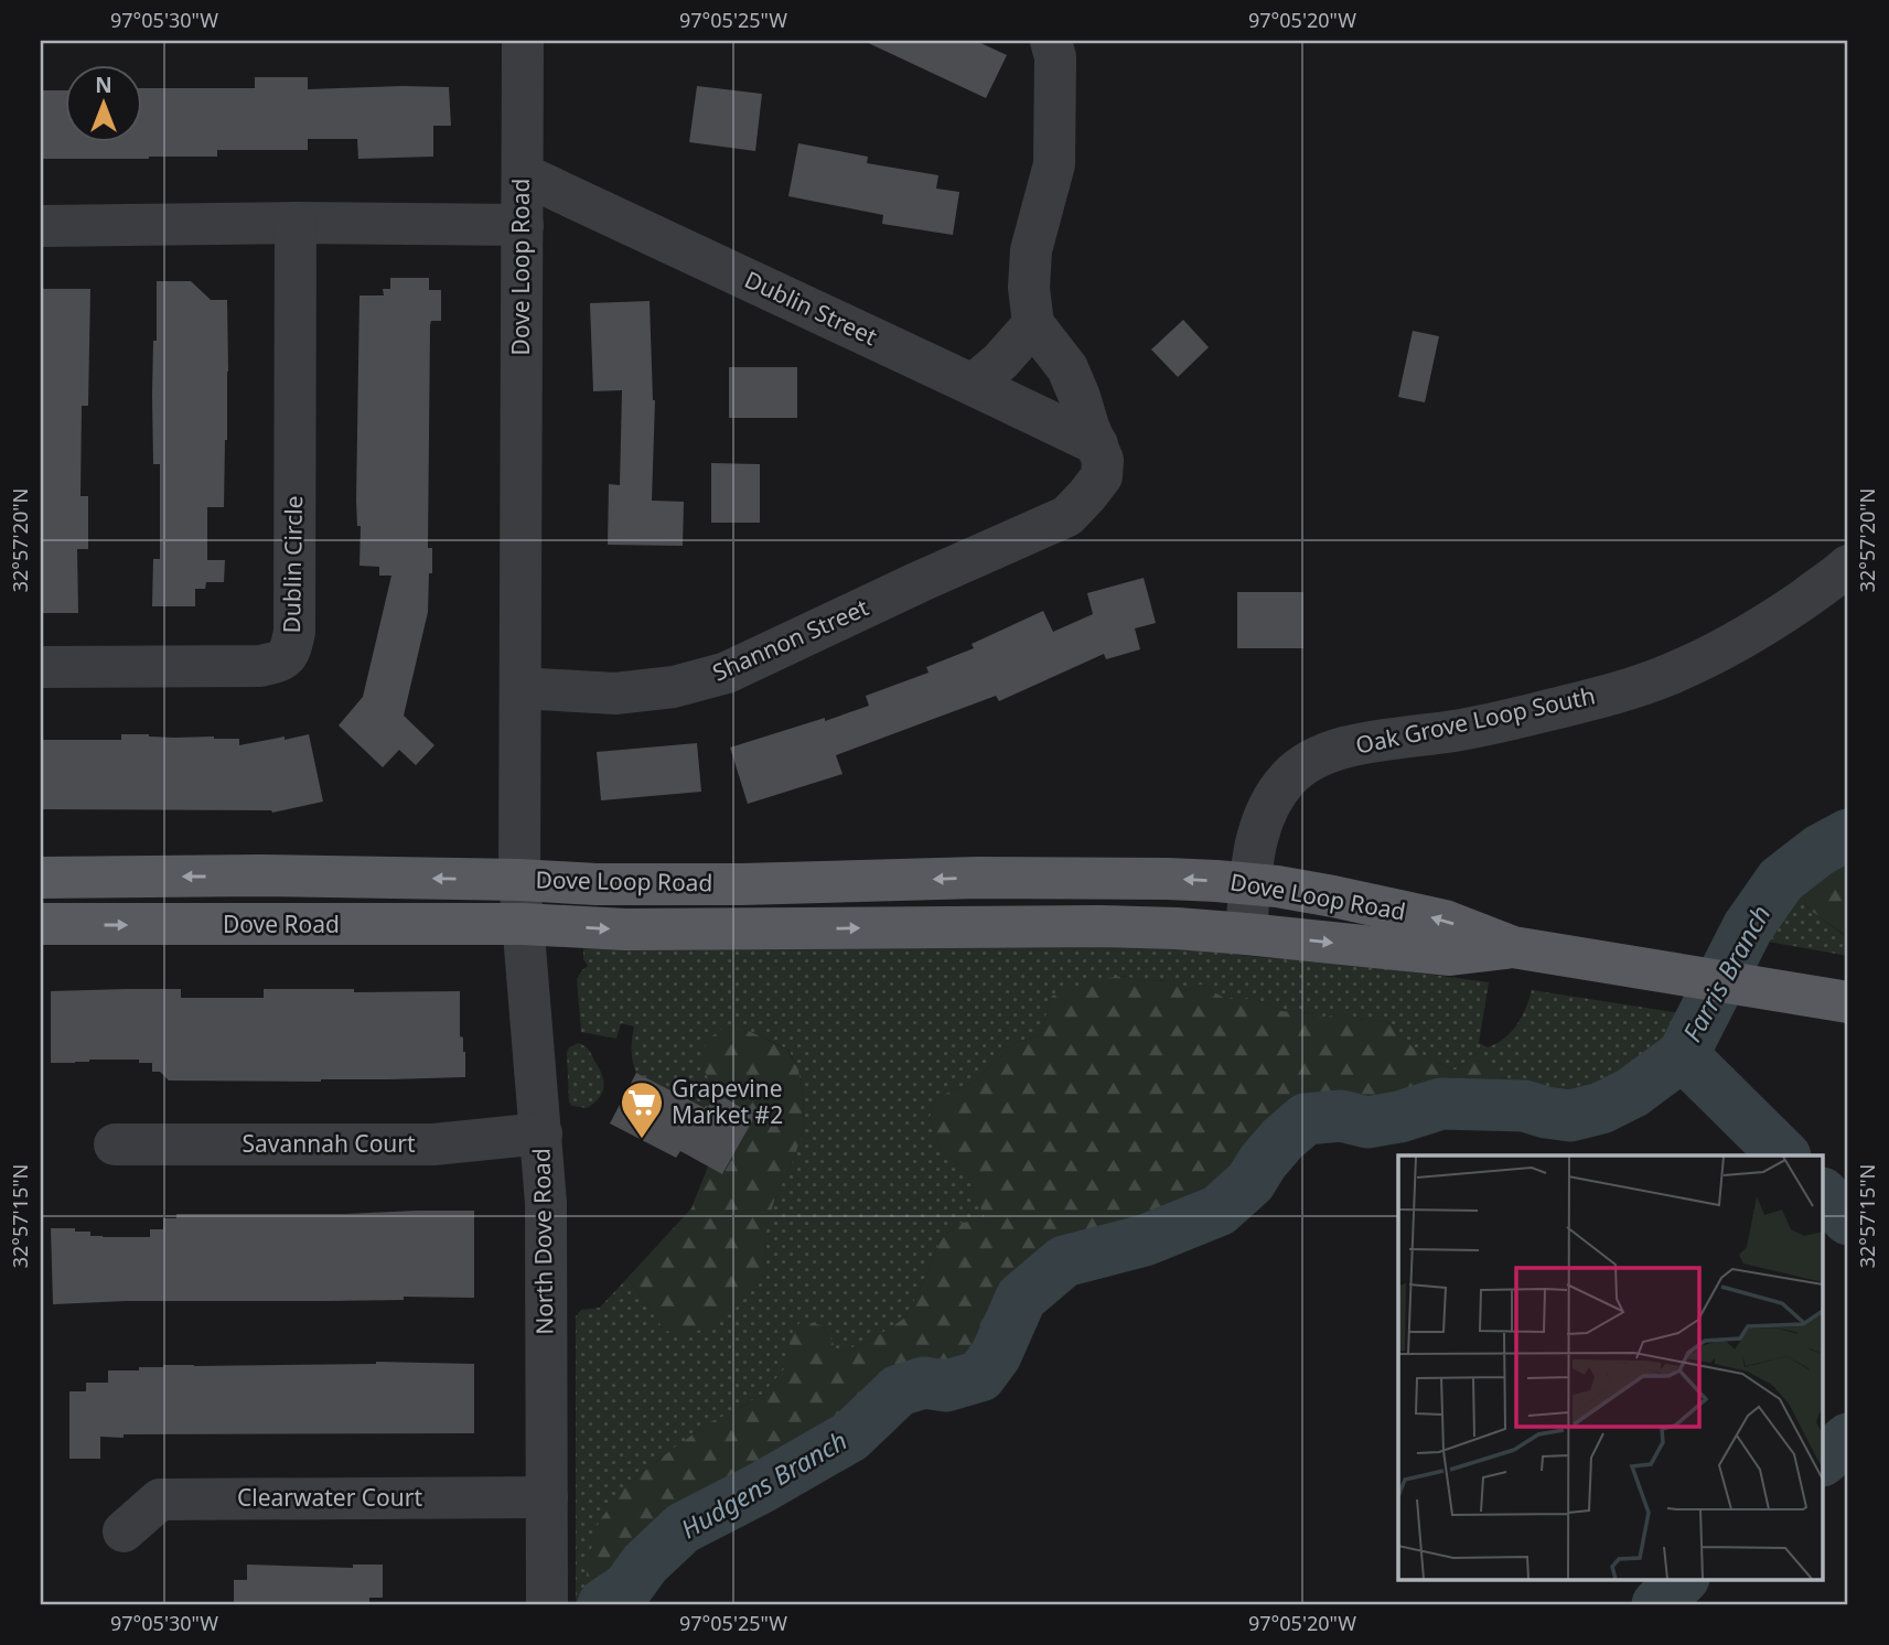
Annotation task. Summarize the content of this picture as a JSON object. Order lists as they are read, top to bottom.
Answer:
{
  "streets": {
    "main road": ["Dove Loop Road", "Dove Road"],
    "street": [
      "Dublin Street",
      "Dublin Circle",
      "Shannon Street",
      "Oak Grove Loop South",
      "Savannah Court",
      "North Dove Road",
      "Clearwater Court"
    ]
  },
  "crossings": [
    ["Dove Loop Road", "Dublin Street"],
    ["Dove Loop Road", "Shannon Street"],
    ["Dove Loop Road", "Oak Grove Loop South"],
    ["Dove Loop Road", "Dove Road"],
    ["Dove Loop Road", "North Dove Road"],
    ["Dublin Street", "Shannon Street"],
    ["Dove Road", "North Dove Road"],
    ["Savannah Court", "North Dove Road"],
    ["North Dove Road", "Clearwater Court"]
  ],
  "water": ["Farris Branch", "Hudgens Branch"],
  "places": {
    "supermarket": ["Grapevine Market #2"]
  },
  "north": "top",
  "coordinates": [
    "97°05'30\"W",
    "97°05'25\"W",
    "97°05'20\"W",
    "32°57'20\"N",
    "32°57'15\"N"
  ]
}
